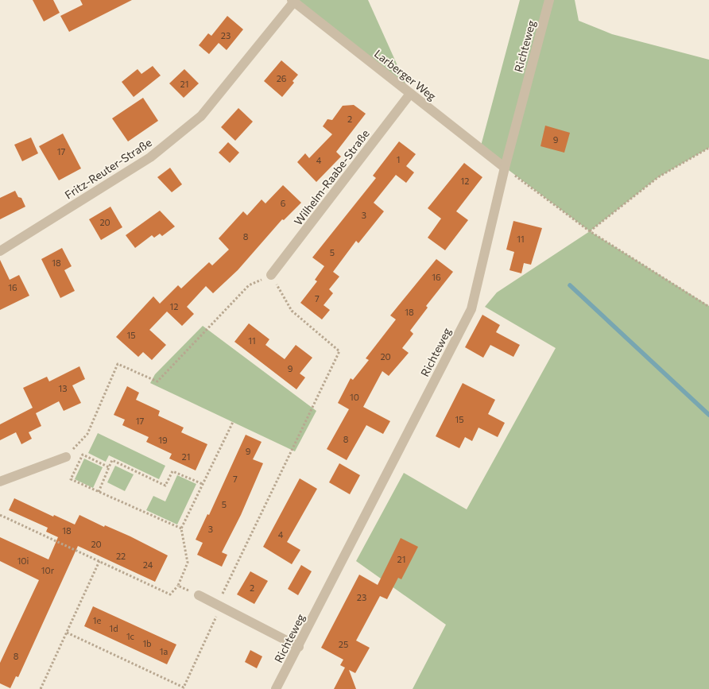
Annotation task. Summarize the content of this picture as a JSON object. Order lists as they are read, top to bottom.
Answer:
{
  "streets": {
    "street": [
      "Richteweg",
      "Larberger Weg",
      "Fritz-Reuter-Straße",
      "Wilhelm-Raabe-Straße"
    ]
  },
  "crossings": [
    ["Richteweg", "Larberger Weg"],
    ["Larberger Weg", "Fritz-Reuter-Straße"],
    ["Larberger Weg", "Wilhelm-Raabe-Straße"]
  ],
  "house_numbers": [
    "23",
    "26",
    "21",
    "2",
    "9",
    "17",
    "1",
    "4",
    "12",
    "6",
    "3",
    "20",
    "8",
    "11",
    "5",
    "18",
    "16",
    "16",
    "7",
    "12",
    "18",
    "15",
    "11",
    "20",
    "9",
    "13",
    "10",
    "15",
    "17",
    "8",
    "19",
    "9",
    "21",
    "7",
    "5",
    "3",
    "18",
    "4",
    "20",
    "22",
    "21",
    "10i",
    "24",
    "10r",
    "2",
    "23",
    "1e",
    "1d",
    "1c",
    "1b",
    "25",
    "1a",
    "8"
  ]
}
